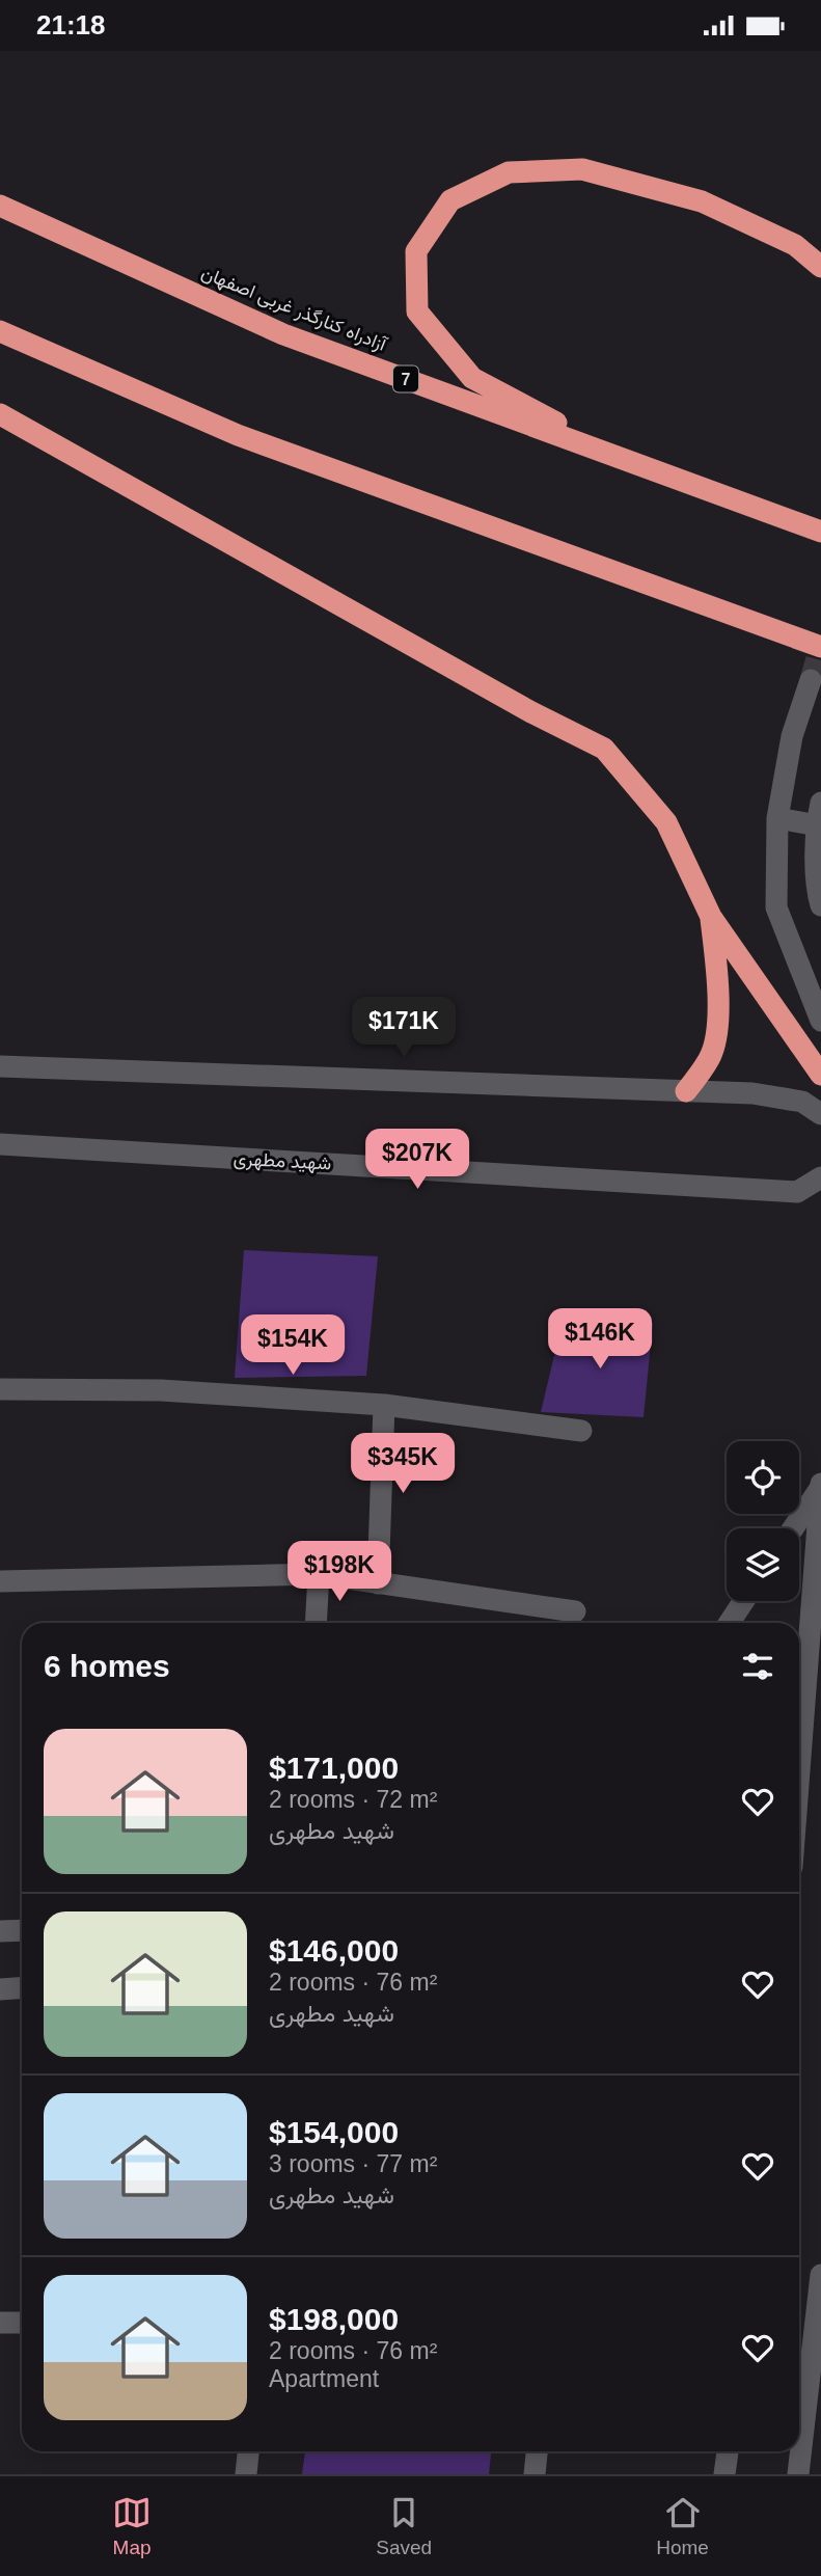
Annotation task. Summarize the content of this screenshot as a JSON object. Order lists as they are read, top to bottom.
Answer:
{
  "streets": {
    "highway": ["آزادراه کنارگذر غربی اصفهان", "7"],
    "main road": ["شهید مطهری"]
  },
  "page": {
    "status": "21:18",
    "price": [
      "$171K",
      "$207K",
      "$146K",
      "$154K",
      "$345K",
      "$198K"
    ],
    "heading": "6 homes",
    "list": [
      {
        "name": "$171,000",
        "note": "2 rooms · 72 m² · شهید مطهری"
      },
      {
        "name": "$146,000",
        "note": "2 rooms · 76 m² · شهید مطهری"
      },
      {
        "name": "$154,000",
        "note": "3 rooms · 77 m² · شهید مطهری"
      },
      {
        "name": "$198,000",
        "note": "2 rooms · 76 m² · Apartment"
      }
    ],
    "tabs": ["Map", "Saved", "Home"]
  }
}
